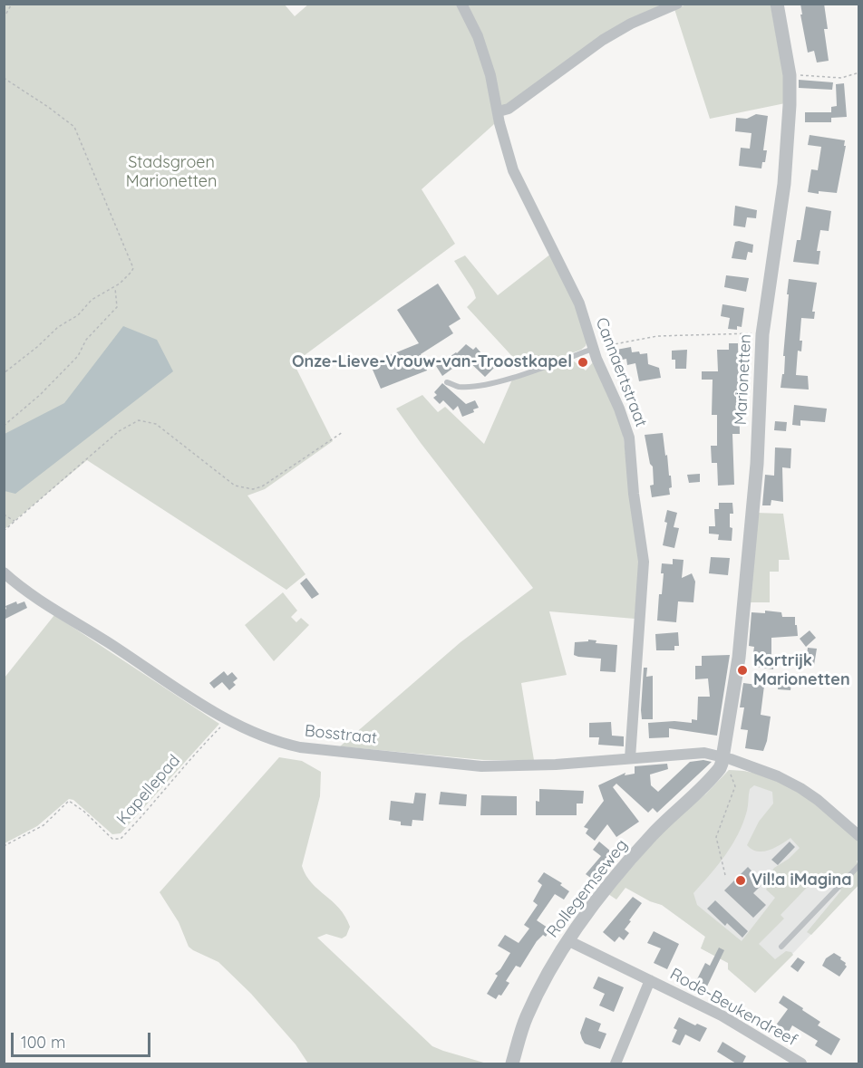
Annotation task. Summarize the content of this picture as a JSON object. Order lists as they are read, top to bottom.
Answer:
{
  "streets": {
    "street": [
      "Cannaertstraat",
      "Marionetten",
      "Bosstraat",
      "Rollegemseweg",
      "Rode-Beukendreef"
    ],
    "path": ["Kapellepad"]
  },
  "crossings": [
    ["Cannaertstraat", "Bosstraat"],
    ["Marionetten", "Bosstraat"],
    ["Marionetten", "Rollegemseweg"],
    ["Bosstraat", "Kapellepad"],
    ["Bosstraat", "Rollegemseweg"],
    ["Rollegemseweg", "Rode-Beukendreef"]
  ],
  "parks": ["Stadsgroen Marionetten"],
  "places": ["Onze-Lieve-Vrouw-van-Troostkapel", "Kortrijk Marionetten", "Vil!a iMagina"],
  "scale_bar": "100 m"
}
